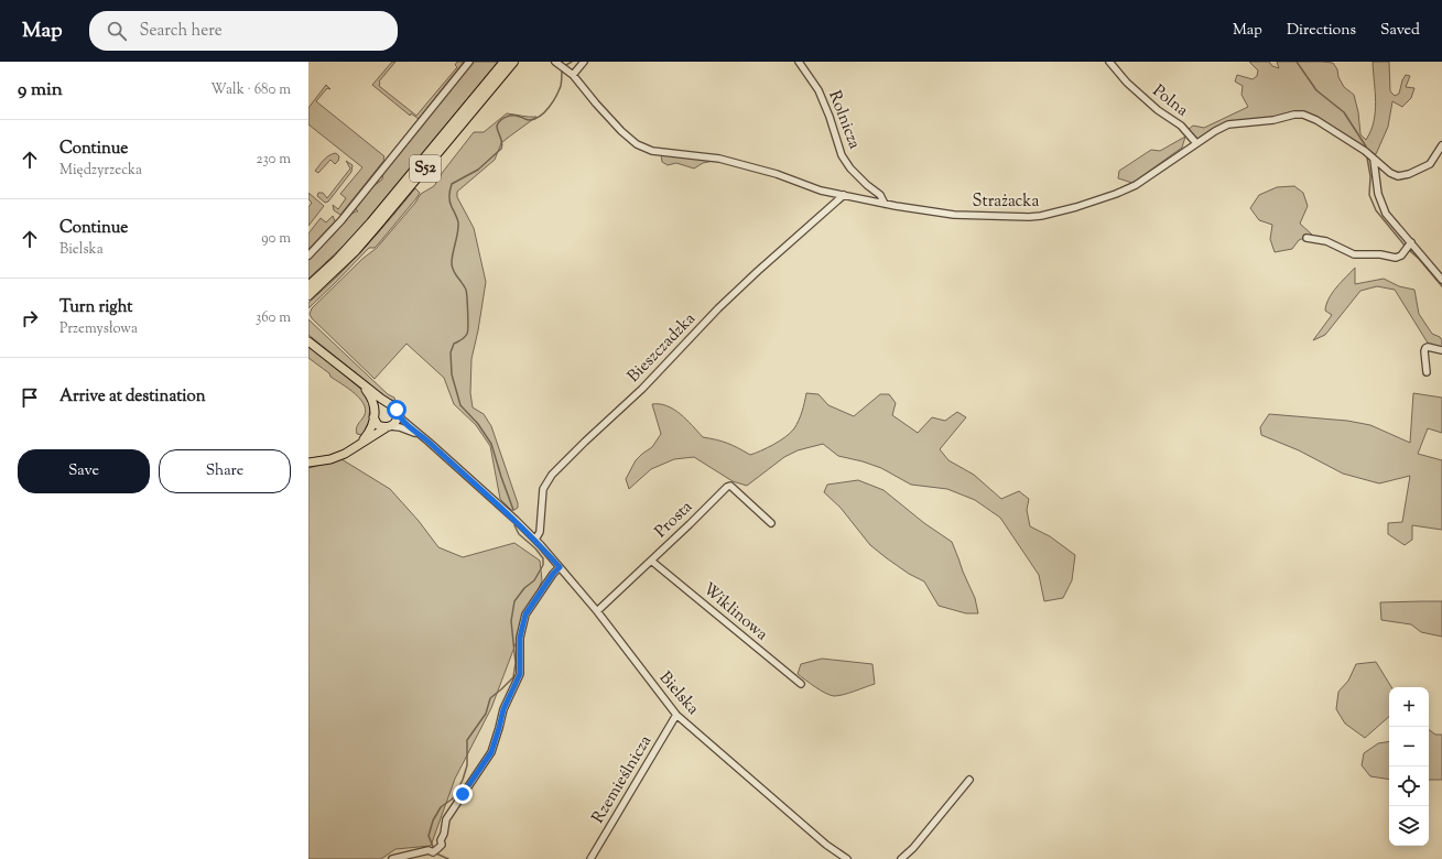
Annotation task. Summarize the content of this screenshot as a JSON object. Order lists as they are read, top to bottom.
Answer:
{
  "streets": {
    "highway": ["S52"],
    "street": [
      "Polna",
      "Rolnicza",
      "Strażacka",
      "Bieszczadzka",
      "Prosta",
      "Wiklinowa",
      "Bielska",
      "Rzemieślnicza"
    ]
  },
  "crossings": [
    ["Polna", "Strażacka"],
    ["Rolnicza", "Strażacka"],
    ["Strażacka", "Bieszczadzka"],
    ["Bieszczadzka", "Bielska"],
    ["Prosta", "Wiklinowa"],
    ["Prosta", "Bielska"],
    ["Bielska", "Rzemieślnicza"]
  ],
  "page": {
    "header": "Map",
    "search": "Search here",
    "nav": ["Map", "Directions", "Saved"],
    "heading": ["9 min", "Walk · 680 m"],
    "list": [
      ["Continue", "Międzyrzecka", "230 m"],
      ["Continue", "Bielska", "90 m"],
      ["Turn right", "Przemysłowa", "360 m"],
      "Arrive at destination"
    ],
    "buttons": ["Save", "Share"],
    "map_buttons": ["+", "−"]
  }
}
